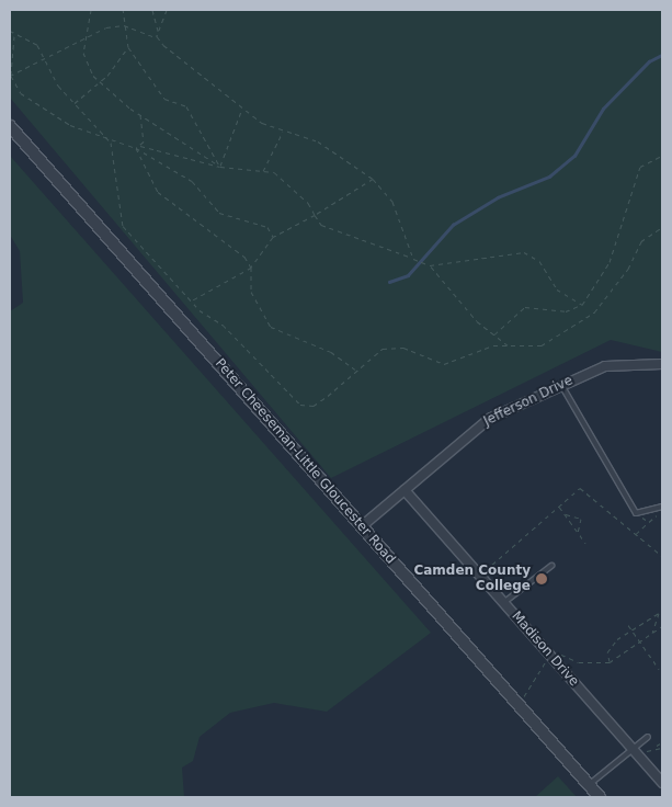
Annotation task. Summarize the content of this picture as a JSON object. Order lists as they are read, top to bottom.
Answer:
{
  "streets": {
    "street": ["Jefferson Drive", "Peter Cheeseman-Little Gloucester Road", "Madison Drive"]
  },
  "crossings": [
    ["Jefferson Drive", "Peter Cheeseman-Little Gloucester Road"],
    ["Jefferson Drive", "Madison Drive"]
  ],
  "places": ["Camden County College"]
}
